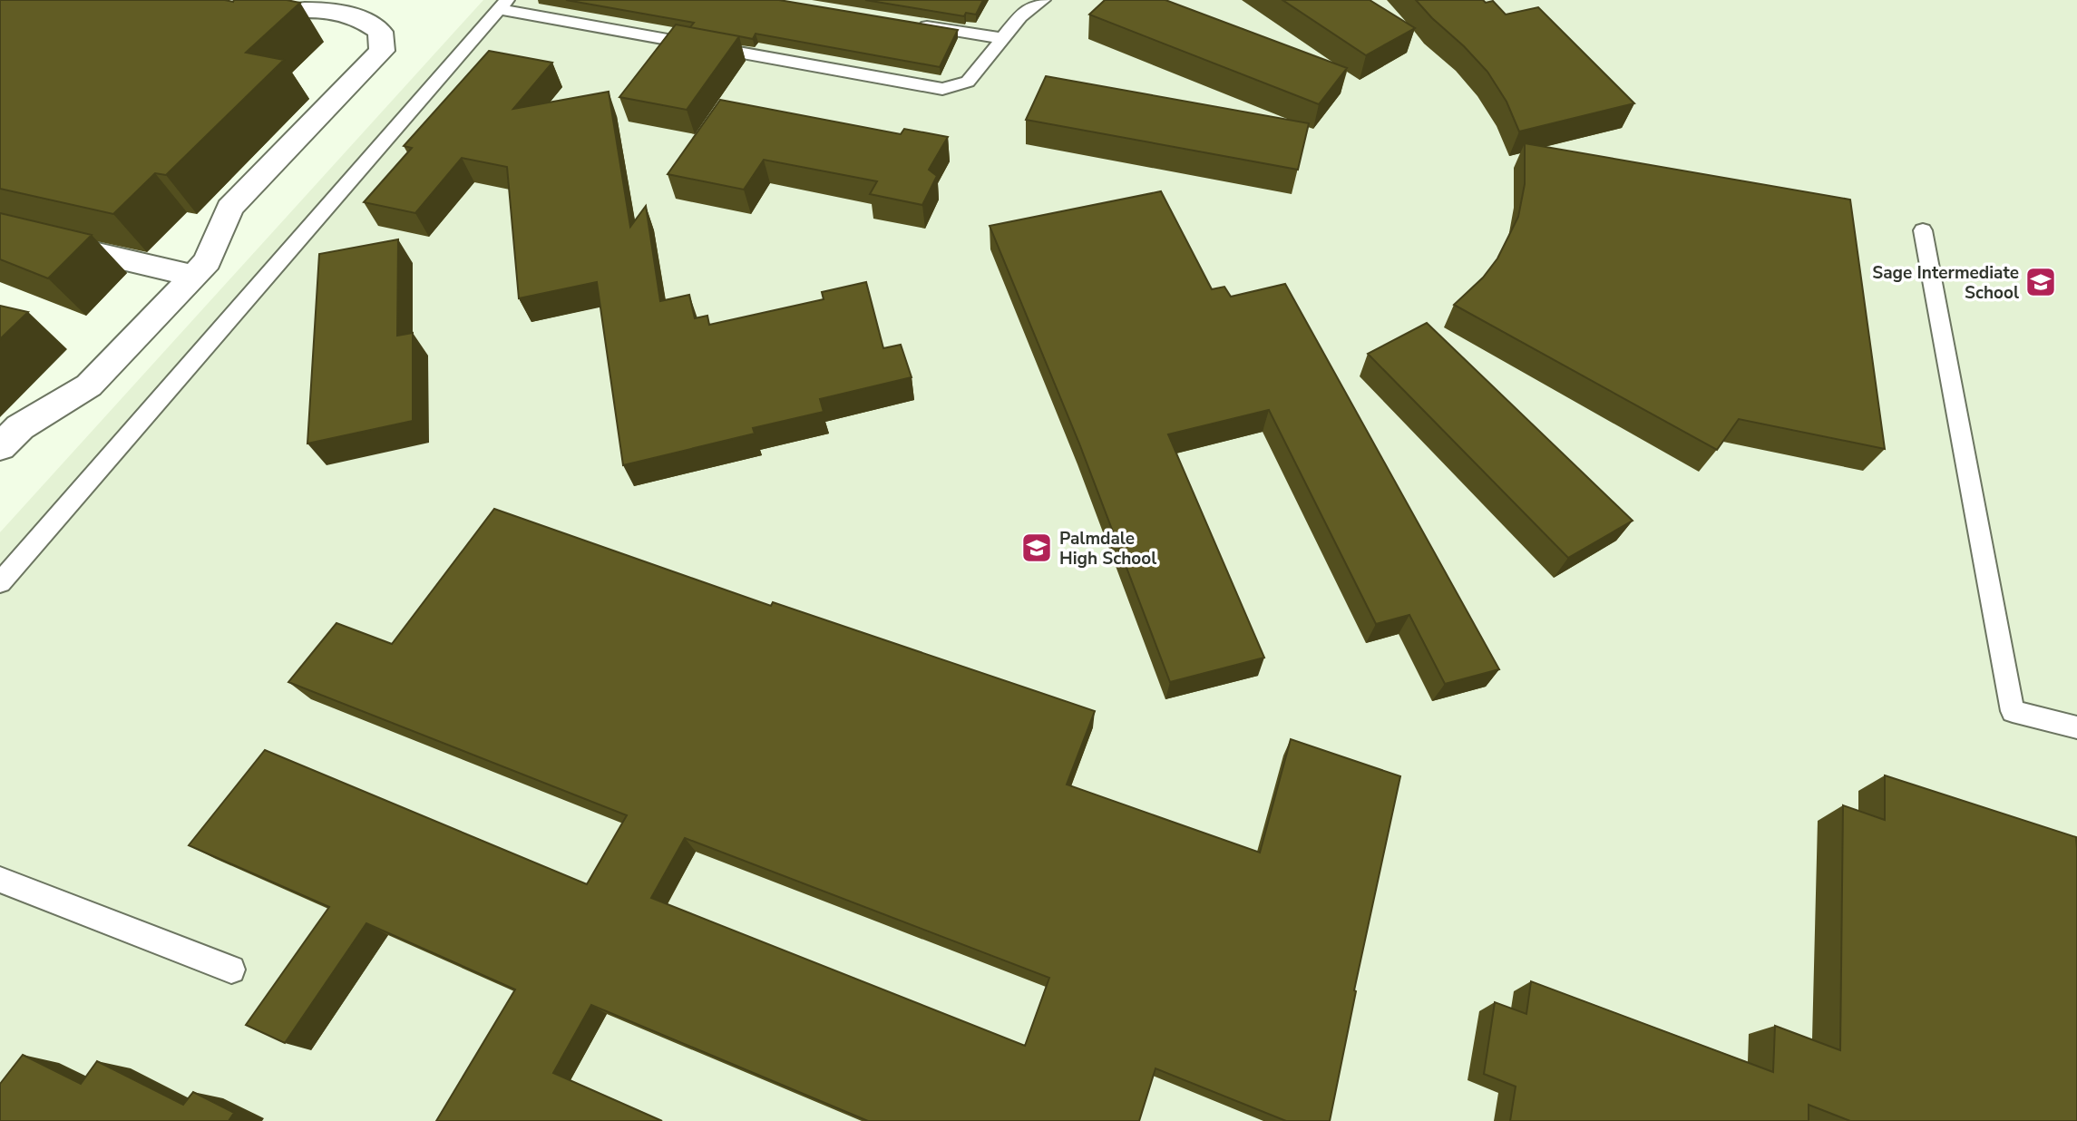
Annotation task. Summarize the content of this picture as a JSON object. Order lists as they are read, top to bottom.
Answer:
{
  "places": {
    "school or university": ["Sage Intermediate School", "Palmdale High School"]
  }
}
